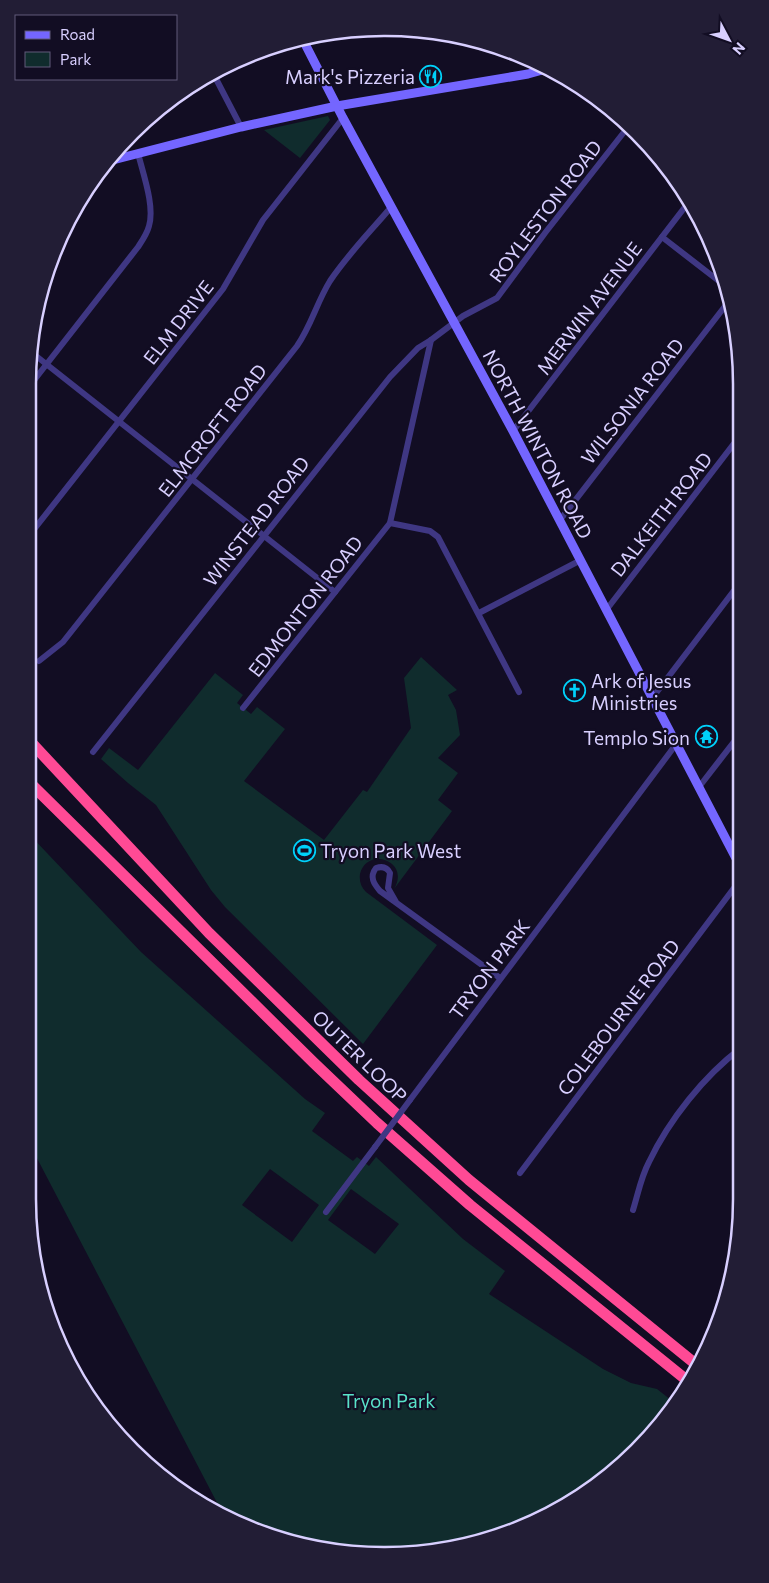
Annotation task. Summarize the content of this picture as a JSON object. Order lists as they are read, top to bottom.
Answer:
{
  "streets": {
    "highway": ["OUTER LOOP"],
    "main road": ["NORTH WINTON ROAD"],
    "street": [
      "ROYLESTON ROAD",
      "MERWIN AVENUE",
      "ELM DRIVE",
      "WILSONIA ROAD",
      "ELMCROFT ROAD",
      "DALKEITH ROAD",
      "WINSTEAD ROAD",
      "EDMONTON ROAD",
      "TRYON PARK",
      "COLEBOURNE ROAD"
    ]
  },
  "crossings": [
    ["ROYLESTON ROAD", "NORTH WINTON ROAD"],
    ["ROYLESTON ROAD", "WINSTEAD ROAD"],
    ["MERWIN AVENUE", "NORTH WINTON ROAD"],
    ["ELM DRIVE", "NORTH WINTON ROAD"],
    ["WILSONIA ROAD", "NORTH WINTON ROAD"],
    ["ELMCROFT ROAD", "NORTH WINTON ROAD"],
    ["NORTH WINTON ROAD", "DALKEITH ROAD"],
    ["NORTH WINTON ROAD", "WINSTEAD ROAD"],
    ["NORTH WINTON ROAD", "TRYON PARK"]
  ],
  "parks": ["Tryon Park"],
  "places": {
    "restaurant": ["Mark's Pizzeria"],
    "church": ["Ark of Jesus Ministries"],
    "temple": ["Templo Sion"],
    "sports": ["Tryon Park West"]
  },
  "legend": ["Road", "Park"],
  "north": "bottom right"
}
